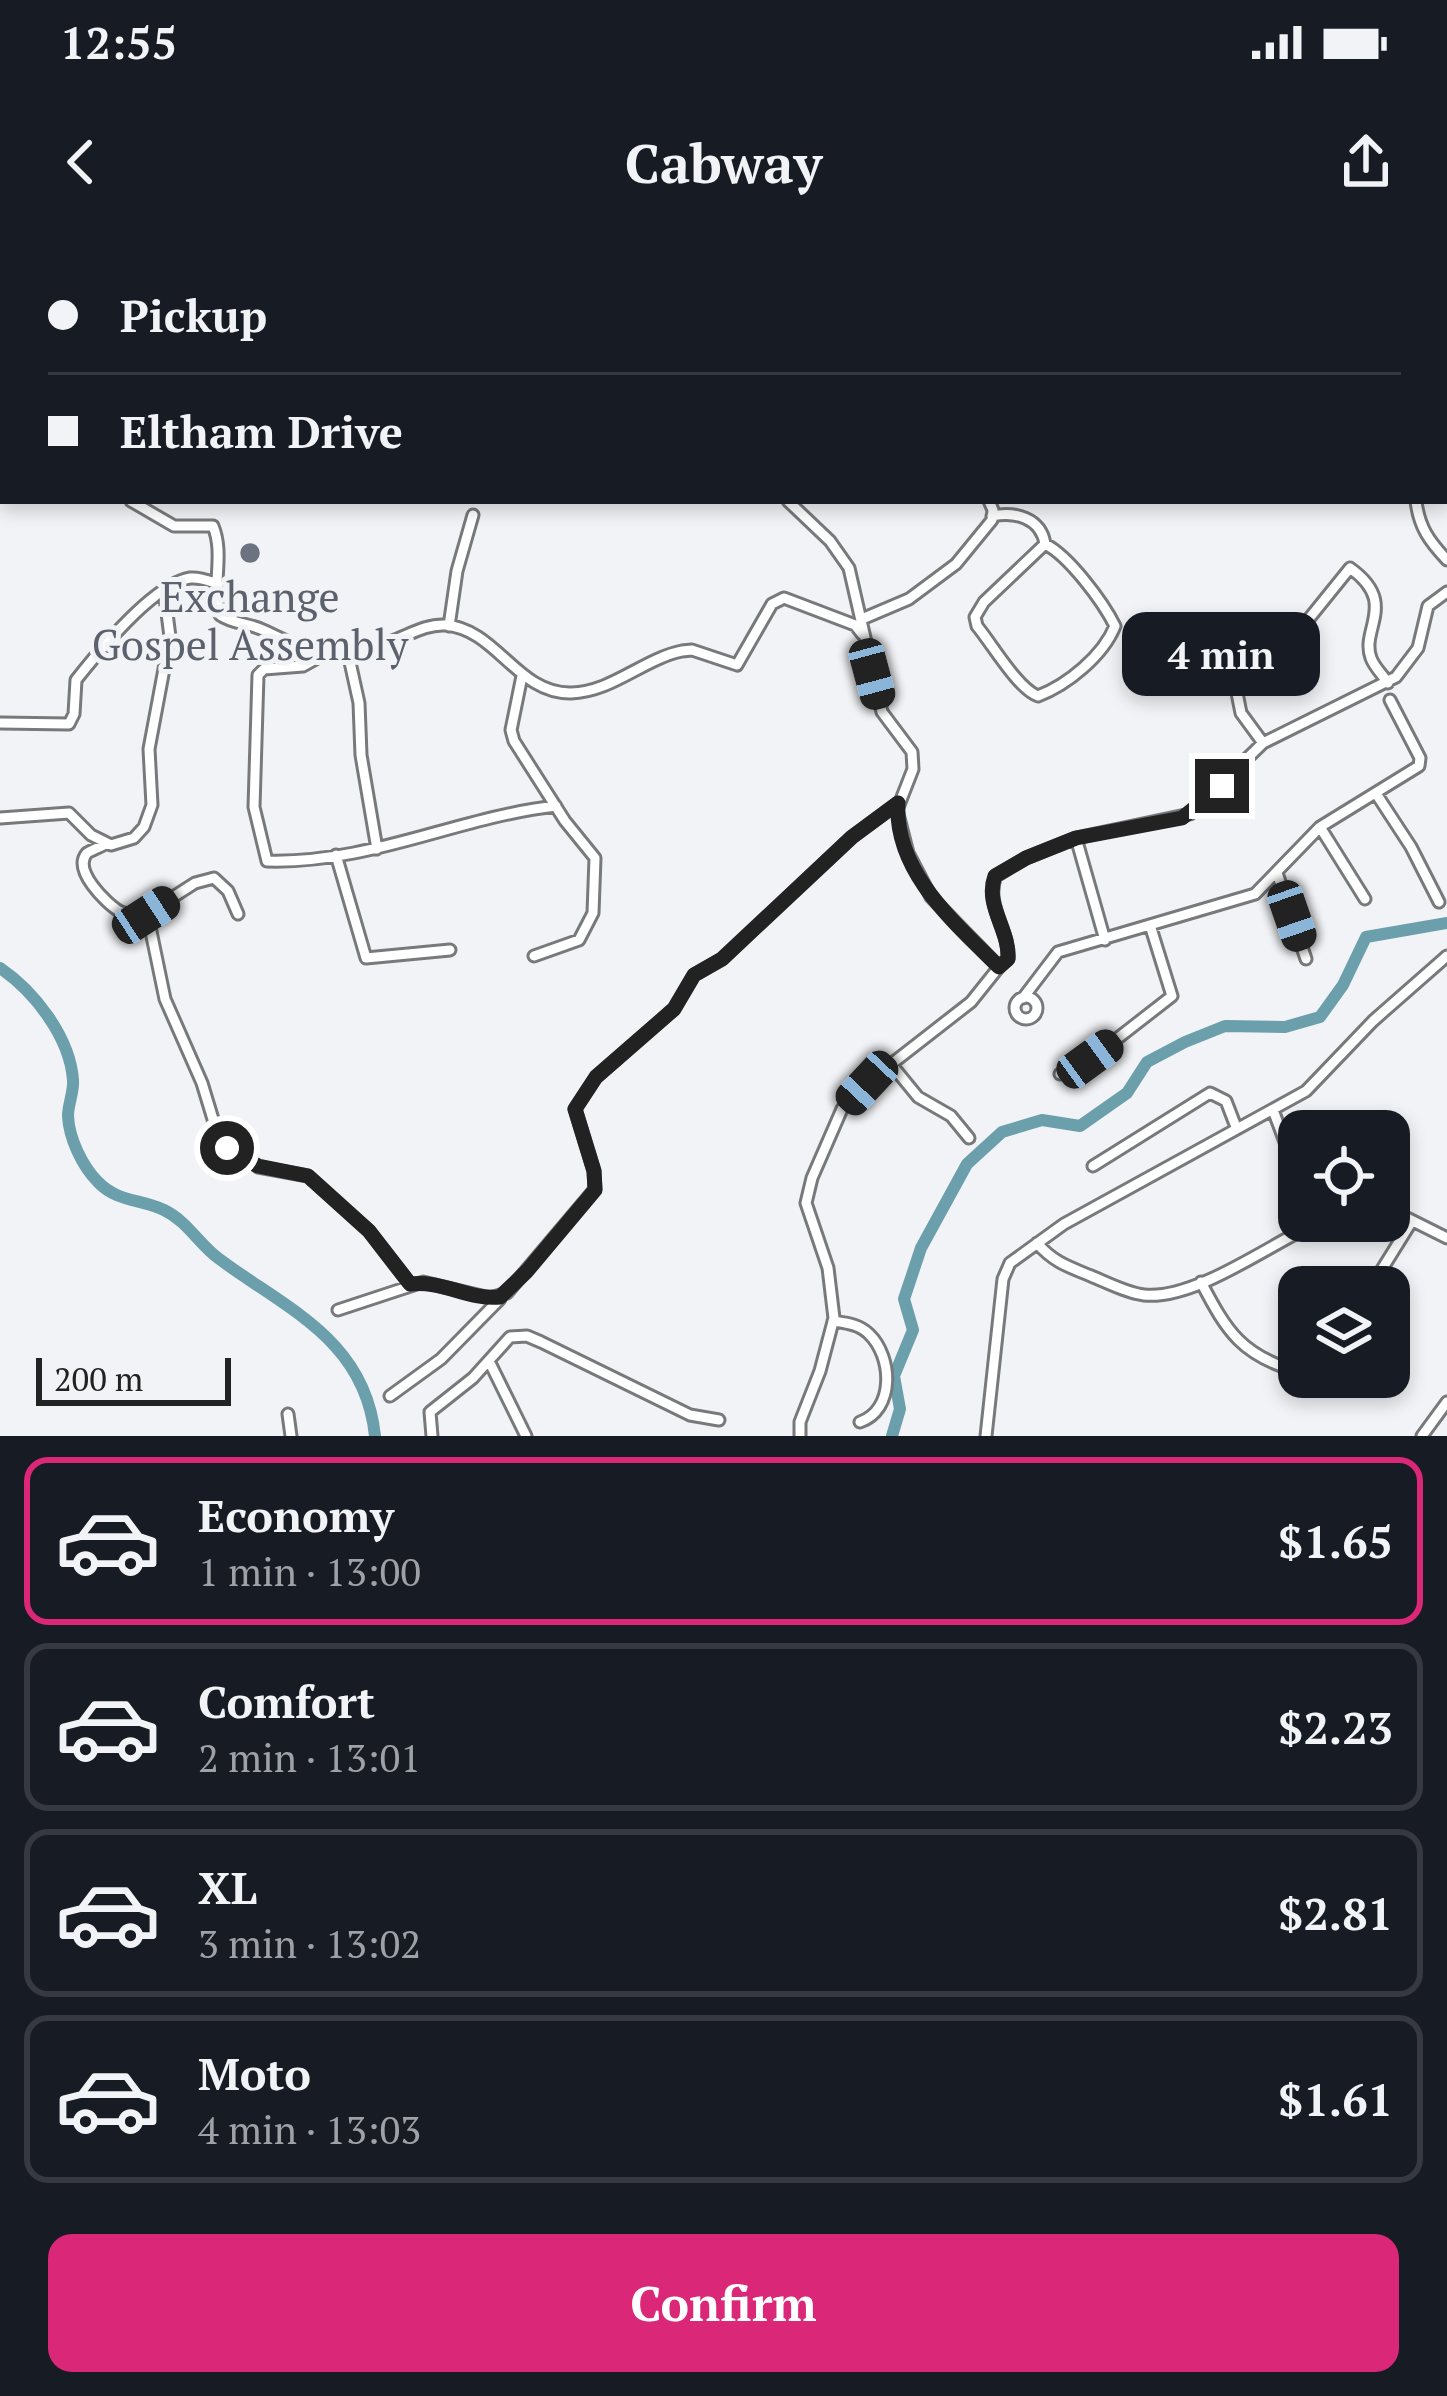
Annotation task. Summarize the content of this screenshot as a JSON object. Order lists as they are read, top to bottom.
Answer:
{
  "places": ["Exchange Gospel Assembly"],
  "scale_bar": "200 m",
  "page": {
    "status": "12:55",
    "header": "Cabway",
    "banner": ["Pickup", "Eltham Drive"],
    "bubble": "4 min",
    "scale": "200 m",
    "list": [
      {
        "name": "Economy",
        "note": "1 min · 13:00",
        "value": "$1.65"
      },
      {
        "name": "Comfort",
        "note": "2 min · 13:01",
        "value": "$2.23"
      },
      {
        "name": "XL",
        "note": "3 min · 13:02",
        "value": "$2.81"
      },
      {
        "name": "Moto",
        "note": "4 min · 13:03",
        "value": "$1.61"
      }
    ],
    "buttons": "Confirm"
  }
}
